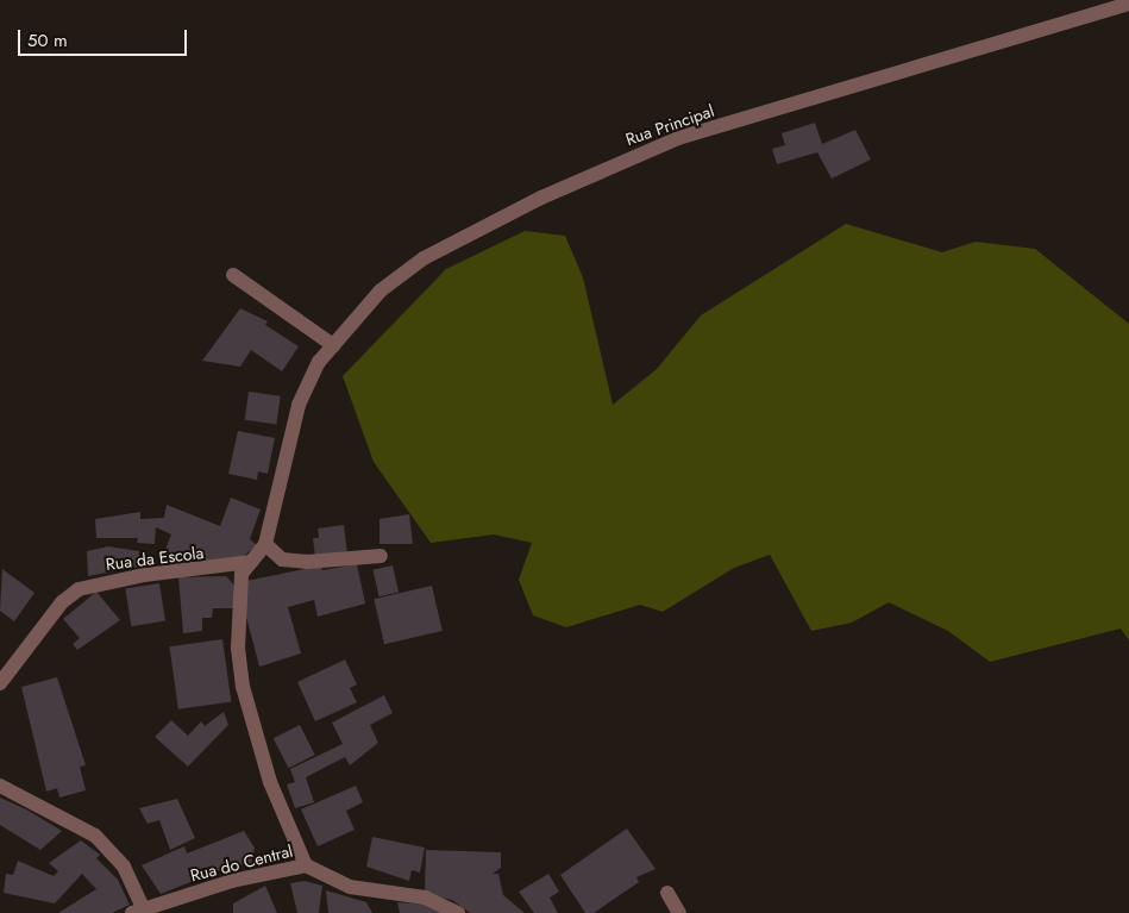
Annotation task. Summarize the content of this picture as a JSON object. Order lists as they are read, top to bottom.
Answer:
{
  "streets": {
    "street": ["Rua Principal", "Rua da Escola", "Rua do Central"]
  },
  "scale_bar": "50 m"
}
